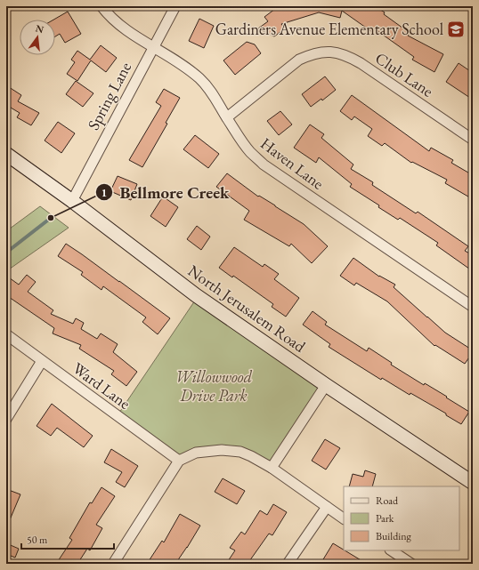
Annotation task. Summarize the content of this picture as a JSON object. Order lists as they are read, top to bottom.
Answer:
{
  "streets": {
    "main road": ["North Jerusalem Road"],
    "street": [
      "Club Lane",
      "Spring Lane",
      "Haven Lane",
      "Ward Lane"
    ]
  },
  "crossings": [
    ["Club Lane", "Haven Lane"],
    ["Spring Lane", "Haven Lane"],
    ["Spring Lane", "North Jerusalem Road"]
  ],
  "parks": ["Willowwood Drive Park"],
  "places": {
    "school or university": ["Gardiners Avenue Elementary School"],
    "other": ["Bellmore Creek"]
  },
  "legend": ["Road", "Park", "Building"],
  "scale_bar": "50 m",
  "north": "top"
}
